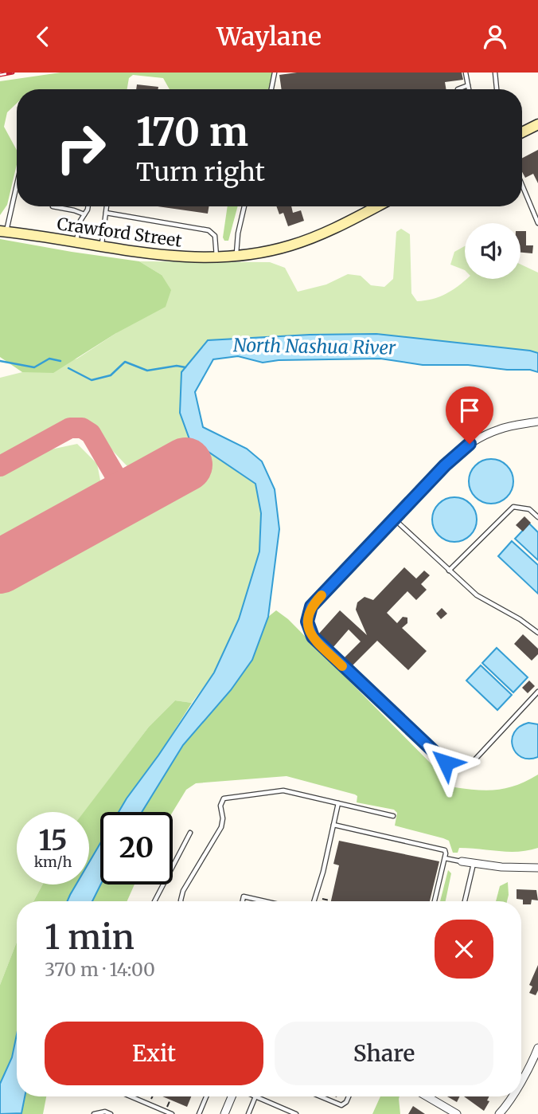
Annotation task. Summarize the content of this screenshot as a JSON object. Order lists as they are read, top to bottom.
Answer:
{
  "streets": {
    "main road": ["Crawford Street"]
  },
  "water": ["North Nashua River"],
  "page": {
    "header": "Waylane",
    "turn": ["170 m", "Turn right"],
    "speed": "15 km/h",
    "limit": "20",
    "heading": ["1 min", "370 m · 14:00"],
    "buttons": ["Exit", "Share"]
  }
}
